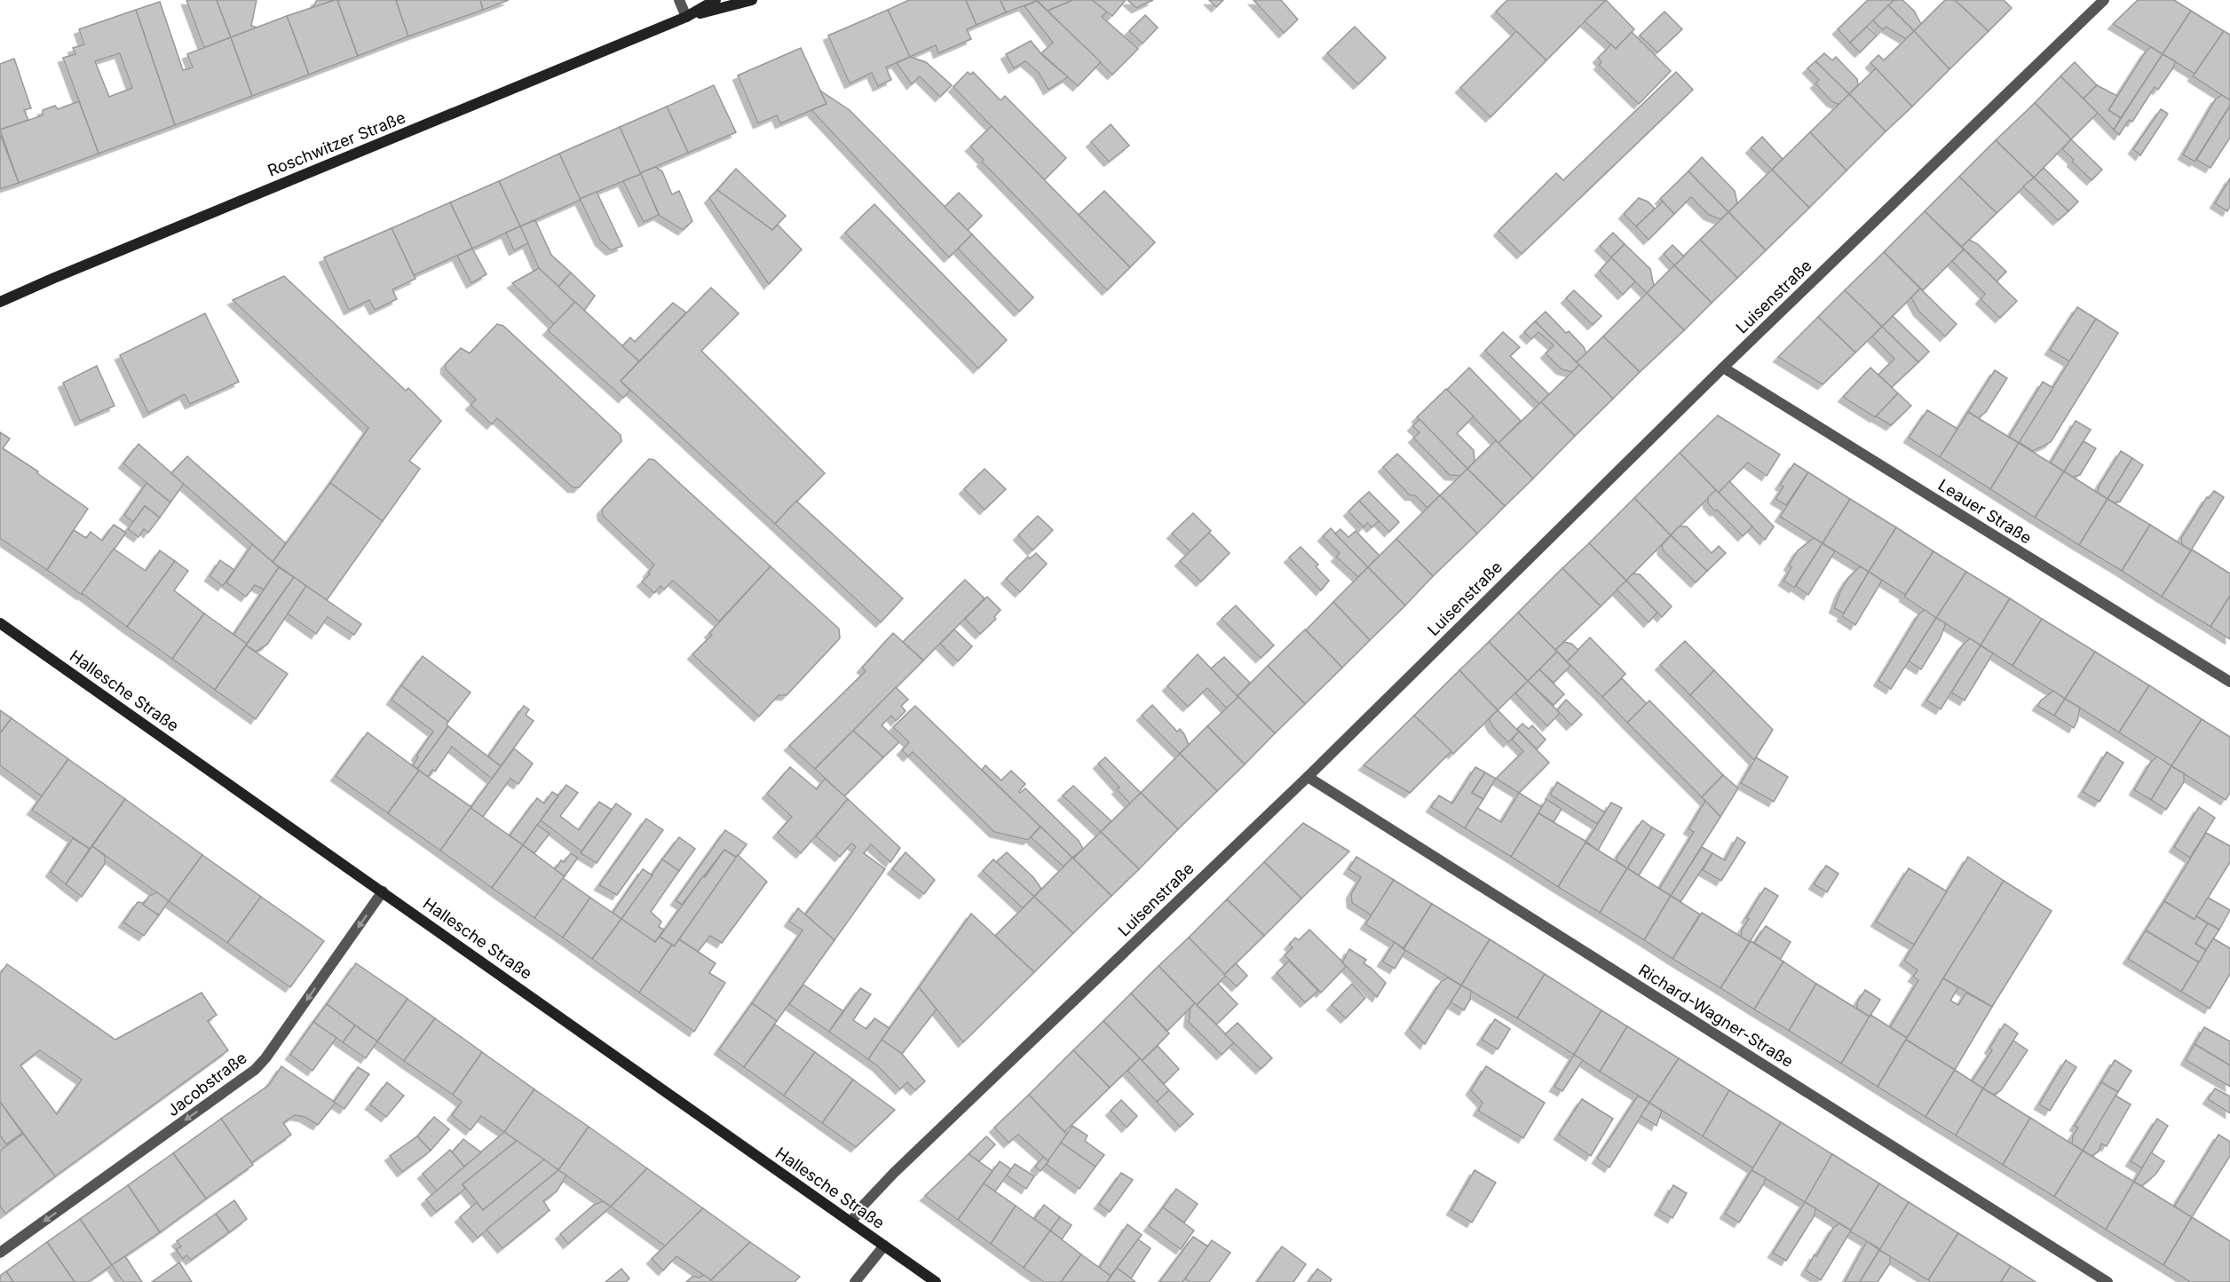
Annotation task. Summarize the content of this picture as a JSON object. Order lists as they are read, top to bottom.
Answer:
{
  "streets": {
    "main road": ["Roschwitzer Straße", "Hallesche Straße"],
    "street": [
      "Luisenstraße",
      "Leauer Straße",
      "Richard-Wagner-Straße",
      "Jacobstraße"
    ]
  },
  "crossings": [
    ["Luisenstraße", "Leauer Straße"],
    ["Luisenstraße", "Hallesche Straße"],
    ["Luisenstraße", "Richard-Wagner-Straße"],
    ["Hallesche Straße", "Jacobstraße"]
  ],
  "one_way": ["Jacobstraße"]
}
